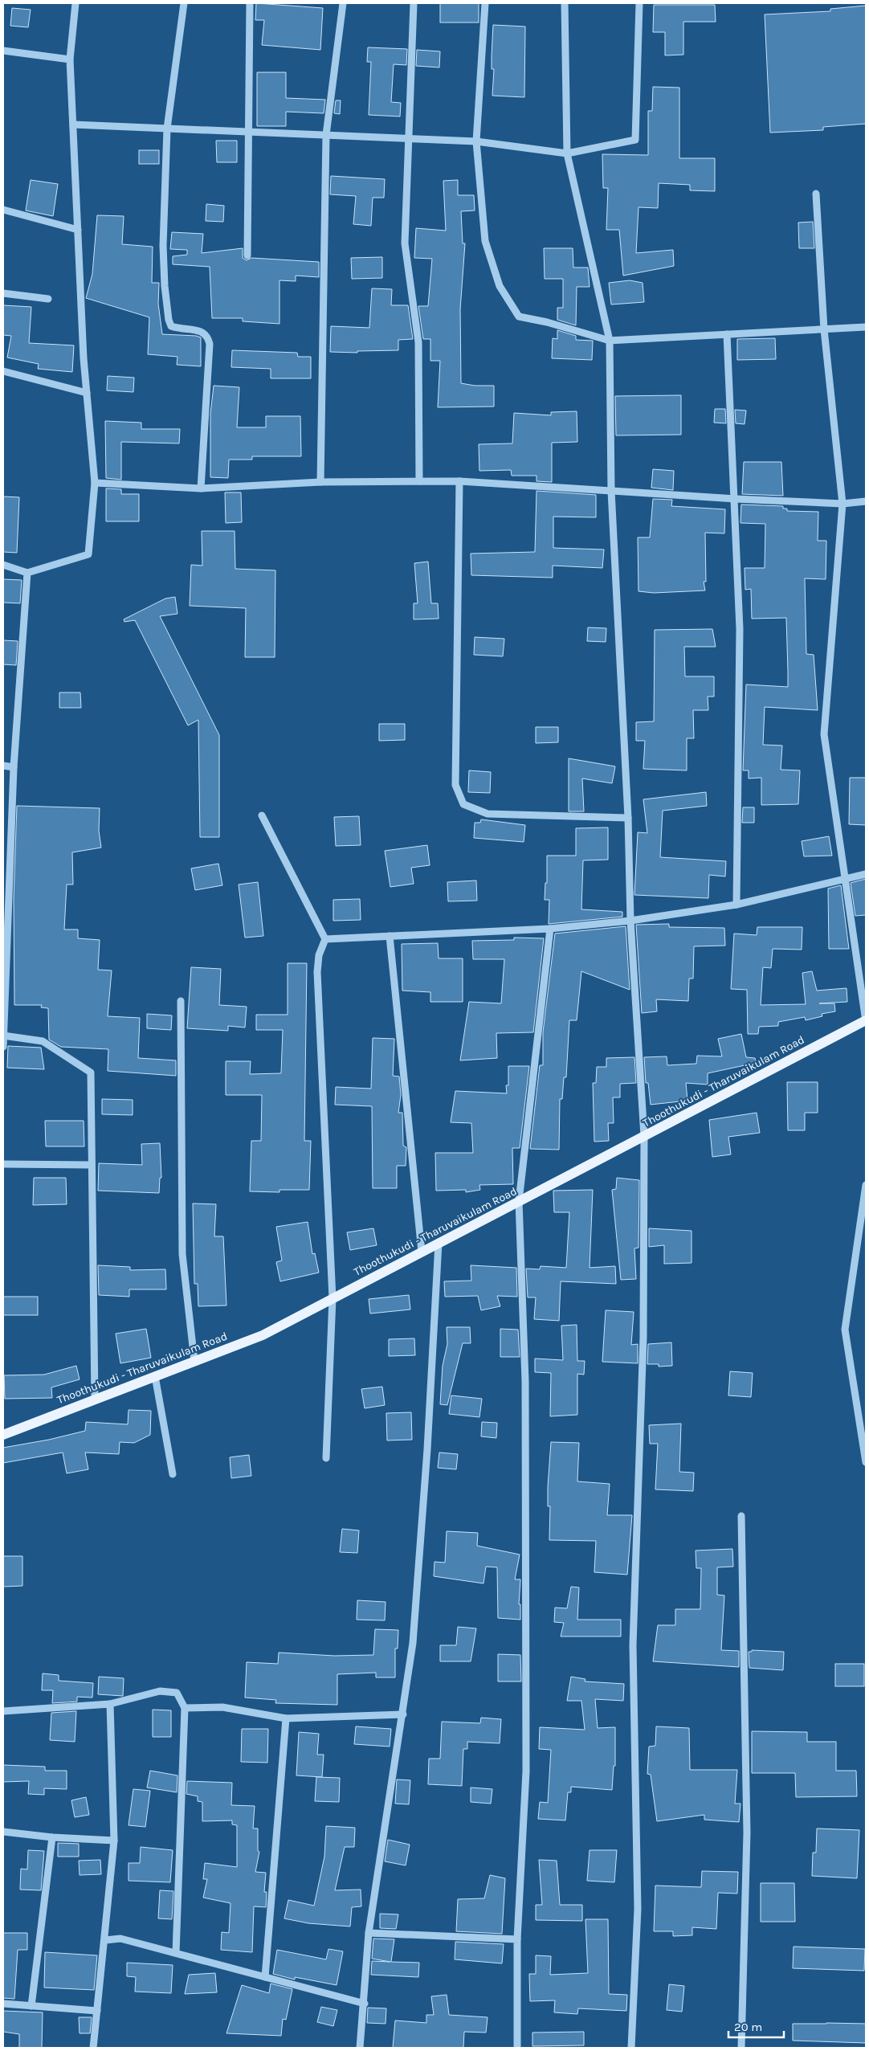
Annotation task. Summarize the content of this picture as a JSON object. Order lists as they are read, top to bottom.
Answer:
{
  "streets": {
    "main road": ["Thoothukudi - Tharuvaikulam Road"]
  },
  "scale_bar": "20 m"
}
